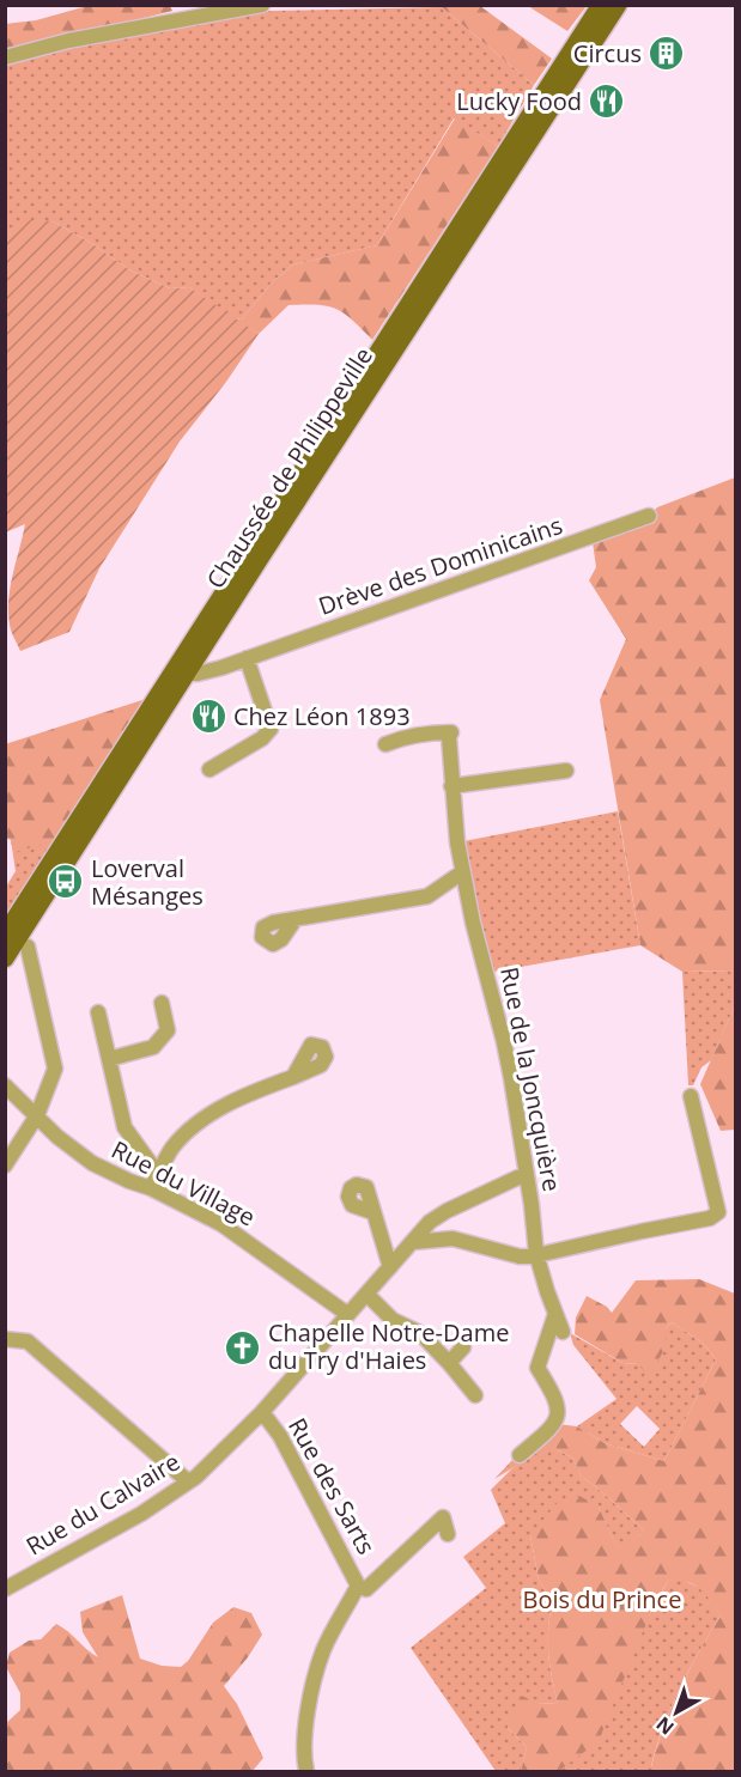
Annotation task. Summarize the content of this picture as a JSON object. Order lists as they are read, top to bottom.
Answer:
{
  "streets": {
    "main road": ["Chaussée de Philippeville"],
    "street": [
      "Drève des Dominicains",
      "Rue de la Joncquière",
      "Rue du Village",
      "Rue des Sarts",
      "Rue du Calvaire"
    ]
  },
  "crossings": [
    ["Chaussée de Philippeville", "Drève des Dominicains"],
    ["Rue de la Joncquière", "Rue du Calvaire"],
    ["Rue du Village", "Rue du Calvaire"],
    ["Rue des Sarts", "Rue du Calvaire"]
  ],
  "parks": ["Bois du Prince"],
  "places": {
    "building": ["Circus"],
    "restaurant": ["Lucky Food", "Chez Léon 1893"],
    "bus stop": ["Loverval Mésanges"],
    "church": ["Chapelle Notre-Dame du Try d'Haies"]
  },
  "north": "bottom left"
}
